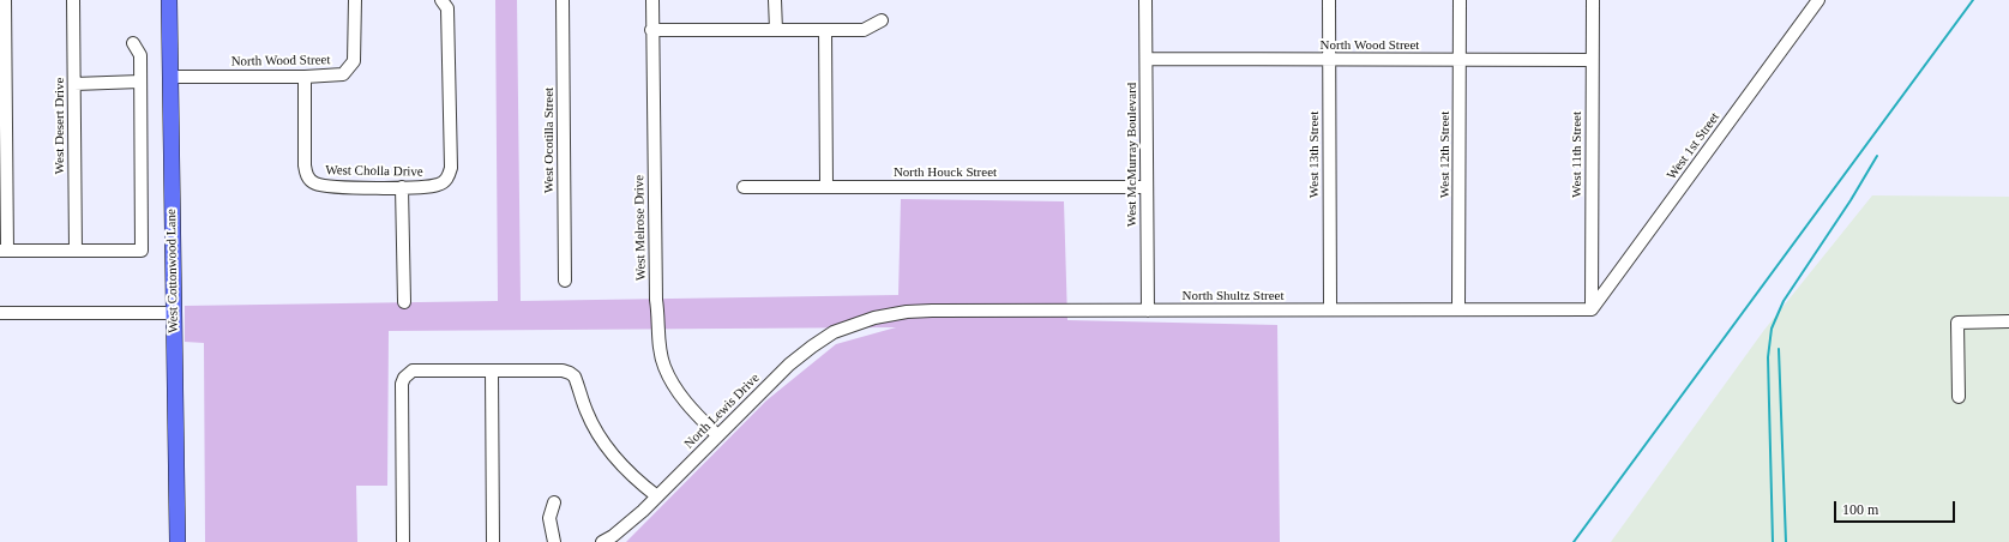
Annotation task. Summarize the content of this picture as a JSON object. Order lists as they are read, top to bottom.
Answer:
{
  "streets": {
    "main road": ["West Cottonwood Lane"],
    "street": [
      "North Wood Street",
      "West Desert Drive",
      "West Ocotilla Street",
      "West 1st Street",
      "West McMurray Boulevard",
      "West 13th Street",
      "West 12th Street",
      "West 11th Street",
      "West Cholla Drive",
      "North Houck Street",
      "West Melrose Drive",
      "North Shultz Street",
      "North Lewis Drive"
    ]
  },
  "crossings": [
    ["North Wood Street", "West McMurray Boulevard"],
    ["North Wood Street", "West 13th Street"],
    ["North Wood Street", "West 12th Street"],
    ["North Wood Street", "West 11th Street"],
    ["North Wood Street", "West Cholla Drive"],
    ["North Wood Street", "West Cottonwood Lane"],
    ["West 1st Street", "West 11th Street"],
    ["West 1st Street", "North Shultz Street"],
    ["West McMurray Boulevard", "North Houck Street"],
    ["West McMurray Boulevard", "North Shultz Street"],
    ["West 13th Street", "North Shultz Street"],
    ["West 12th Street", "North Shultz Street"],
    ["West 11th Street", "North Shultz Street"],
    ["West Melrose Drive", "North Lewis Drive"],
    ["North Shultz Street", "North Lewis Drive"]
  ],
  "scale_bar": "100 m"
}
